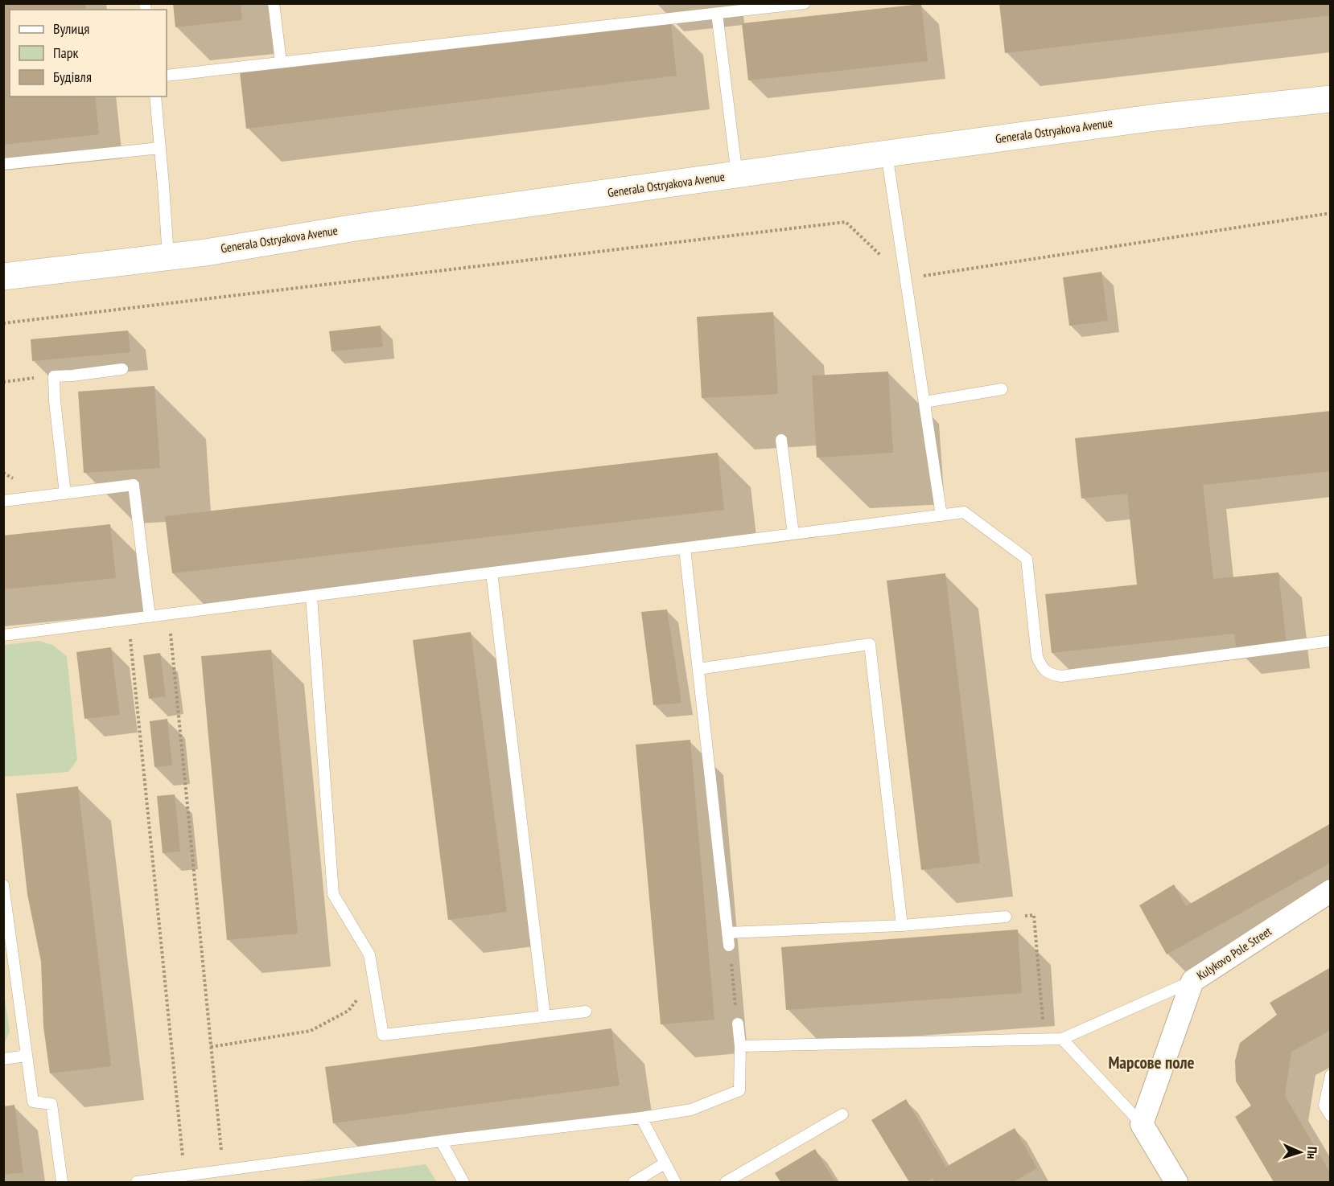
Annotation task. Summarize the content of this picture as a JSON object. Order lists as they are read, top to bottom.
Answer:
{
  "streets": {
    "main road": ["Generala Ostryakova Avenue"],
    "street": ["Kulykovo Pole Street"]
  },
  "districts": ["Марсове поле"],
  "legend": ["Вулиця", "Парк", "Будівля"],
  "north": "right"
}
